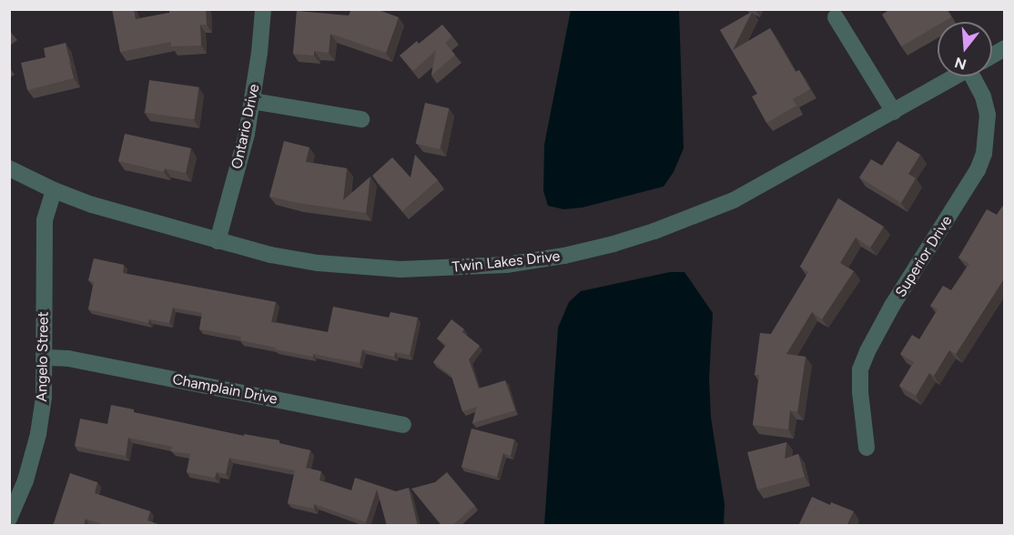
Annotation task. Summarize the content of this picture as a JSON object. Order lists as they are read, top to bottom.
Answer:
{
  "streets": {
    "street": [
      "Ontario Drive",
      "Superior Drive",
      "Twin Lakes Drive",
      "Angelo Street",
      "Champlain Drive"
    ]
  },
  "crossings": [
    ["Ontario Drive", "Twin Lakes Drive"],
    ["Twin Lakes Drive", "Angelo Street"],
    ["Angelo Street", "Champlain Drive"]
  ],
  "north": "bottom"
}
